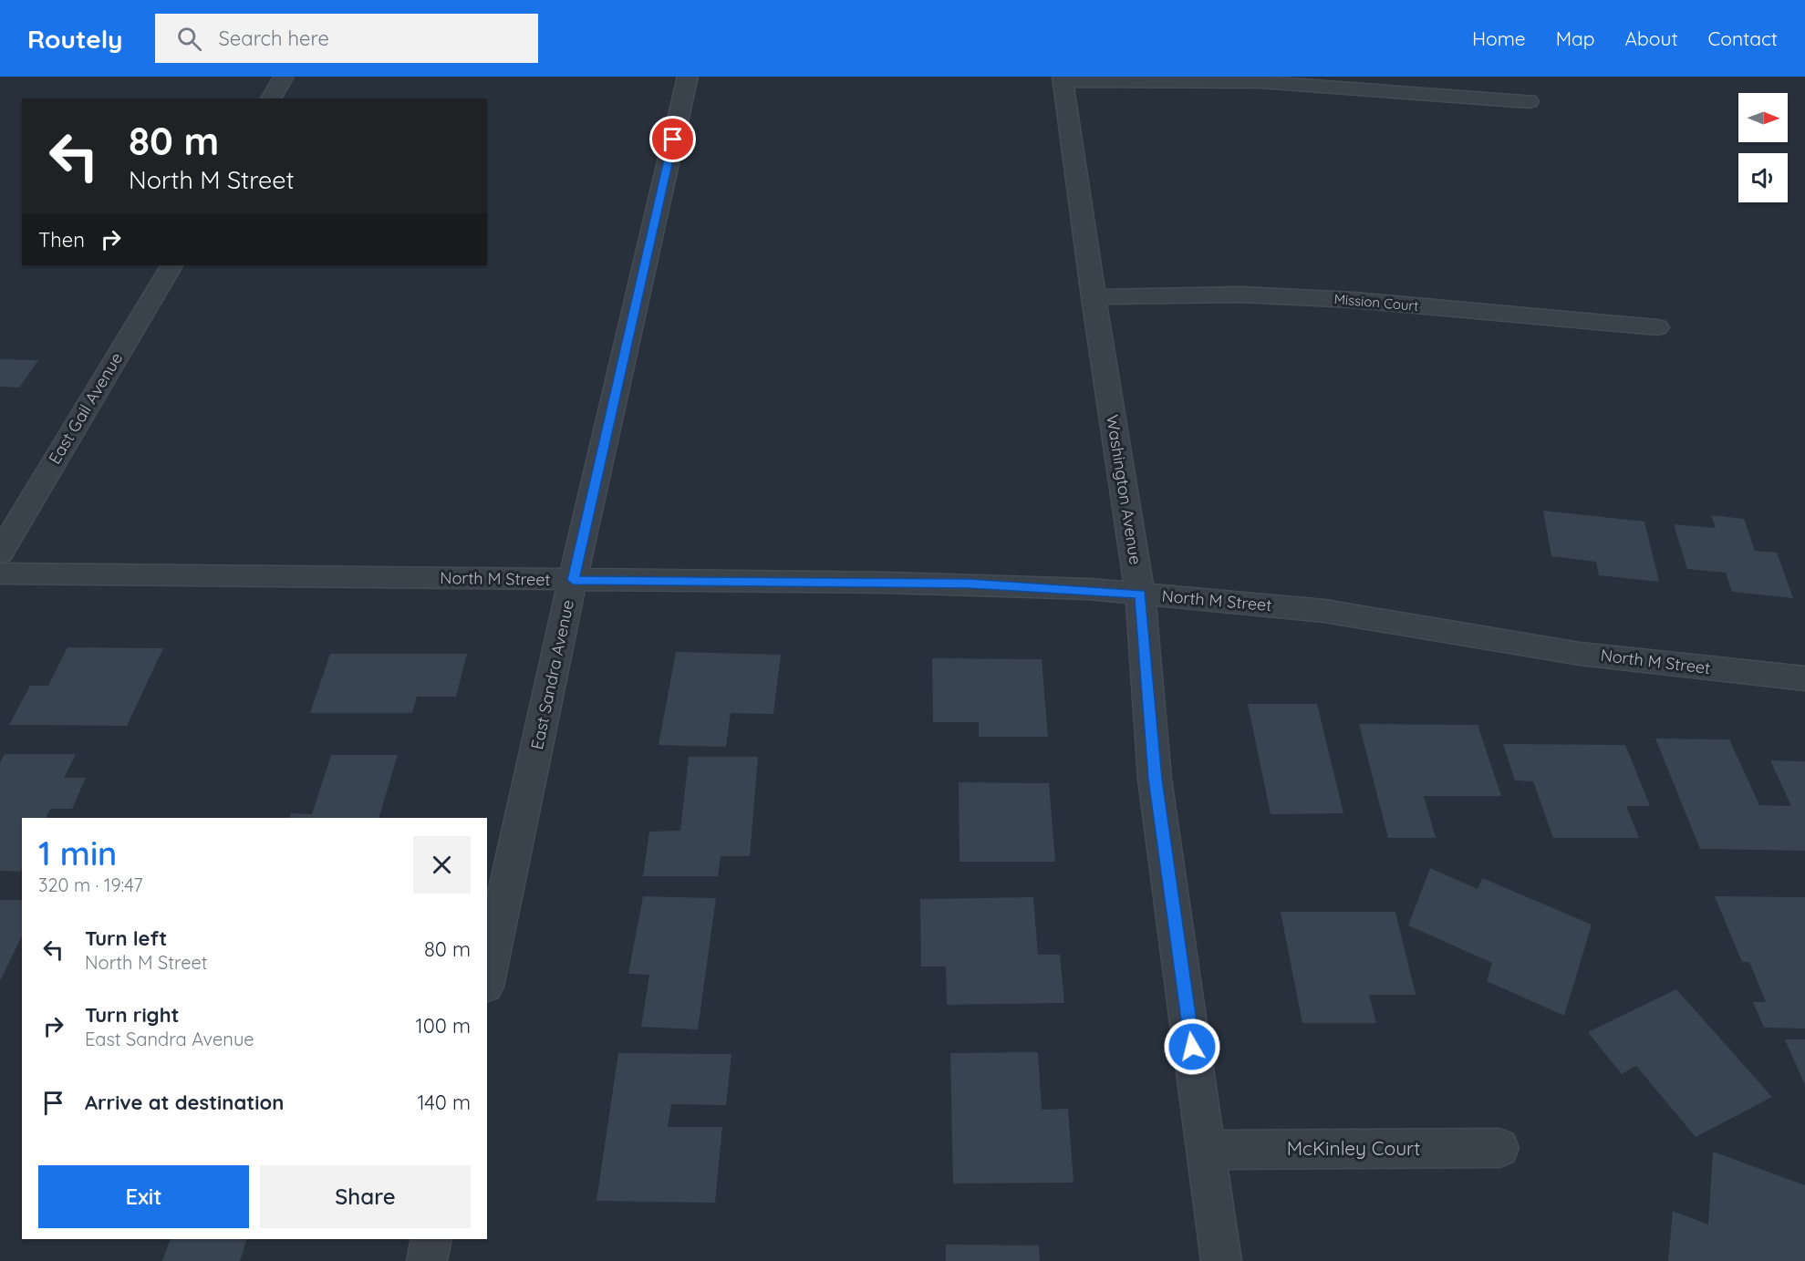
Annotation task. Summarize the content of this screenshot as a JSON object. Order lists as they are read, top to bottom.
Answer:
{
  "streets": {
    "street": [
      "Mission Court",
      "East Gail Avenue",
      "Washington Avenue",
      "North M Street",
      "East Sandra Avenue",
      "McKinley Court"
    ]
  },
  "crossings": [
    ["Mission Court", "Washington Avenue"],
    ["Washington Avenue", "North M Street"],
    ["Washington Avenue", "McKinley Court"],
    ["North M Street", "East Sandra Avenue"]
  ],
  "north": "right",
  "page": {
    "header": "Routely",
    "search": "Search here",
    "nav": [
      "Home",
      "Map",
      "About",
      "Contact"
    ],
    "turn": ["80 m", "North M Street"],
    "then": "Then",
    "heading": ["1 min", "320 m · 19:47"],
    "list": [
      {
        "name": "Turn left",
        "note": "North M Street",
        "value": "80 m"
      },
      {
        "name": "Turn right",
        "note": "East Sandra Avenue",
        "value": "100 m"
      },
      {
        "name": "Arrive at destination",
        "value": "140 m"
      }
    ],
    "buttons": ["Exit", "Share"]
  }
}
